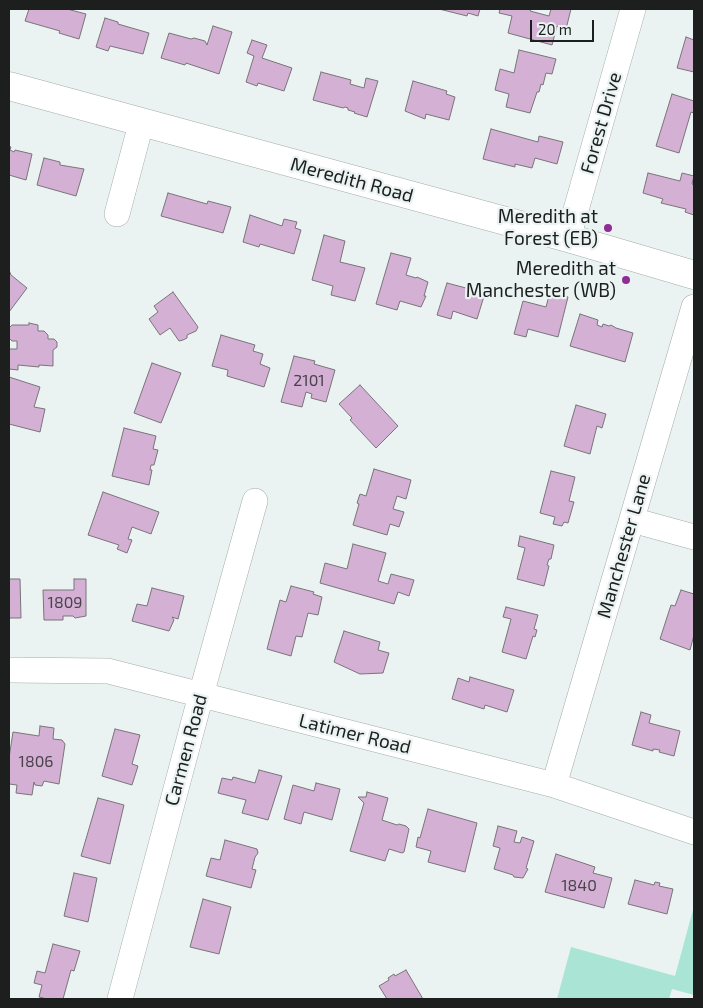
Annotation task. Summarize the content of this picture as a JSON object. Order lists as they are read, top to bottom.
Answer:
{
  "streets": {
    "street": [
      "Forest Drive",
      "Meredith Road",
      "Manchester Lane",
      "Latimer Road",
      "Carmen Road"
    ]
  },
  "crossings": [
    ["Forest Drive", "Meredith Road"],
    ["Manchester Lane", "Latimer Road"],
    ["Latimer Road", "Carmen Road"]
  ],
  "places": ["Meredith at Forest (EB)", "Meredith at Manchester (WB)"],
  "house_numbers": [
    "2101",
    "1809",
    "1806",
    "1840"
  ],
  "scale_bar": "20 m"
}
